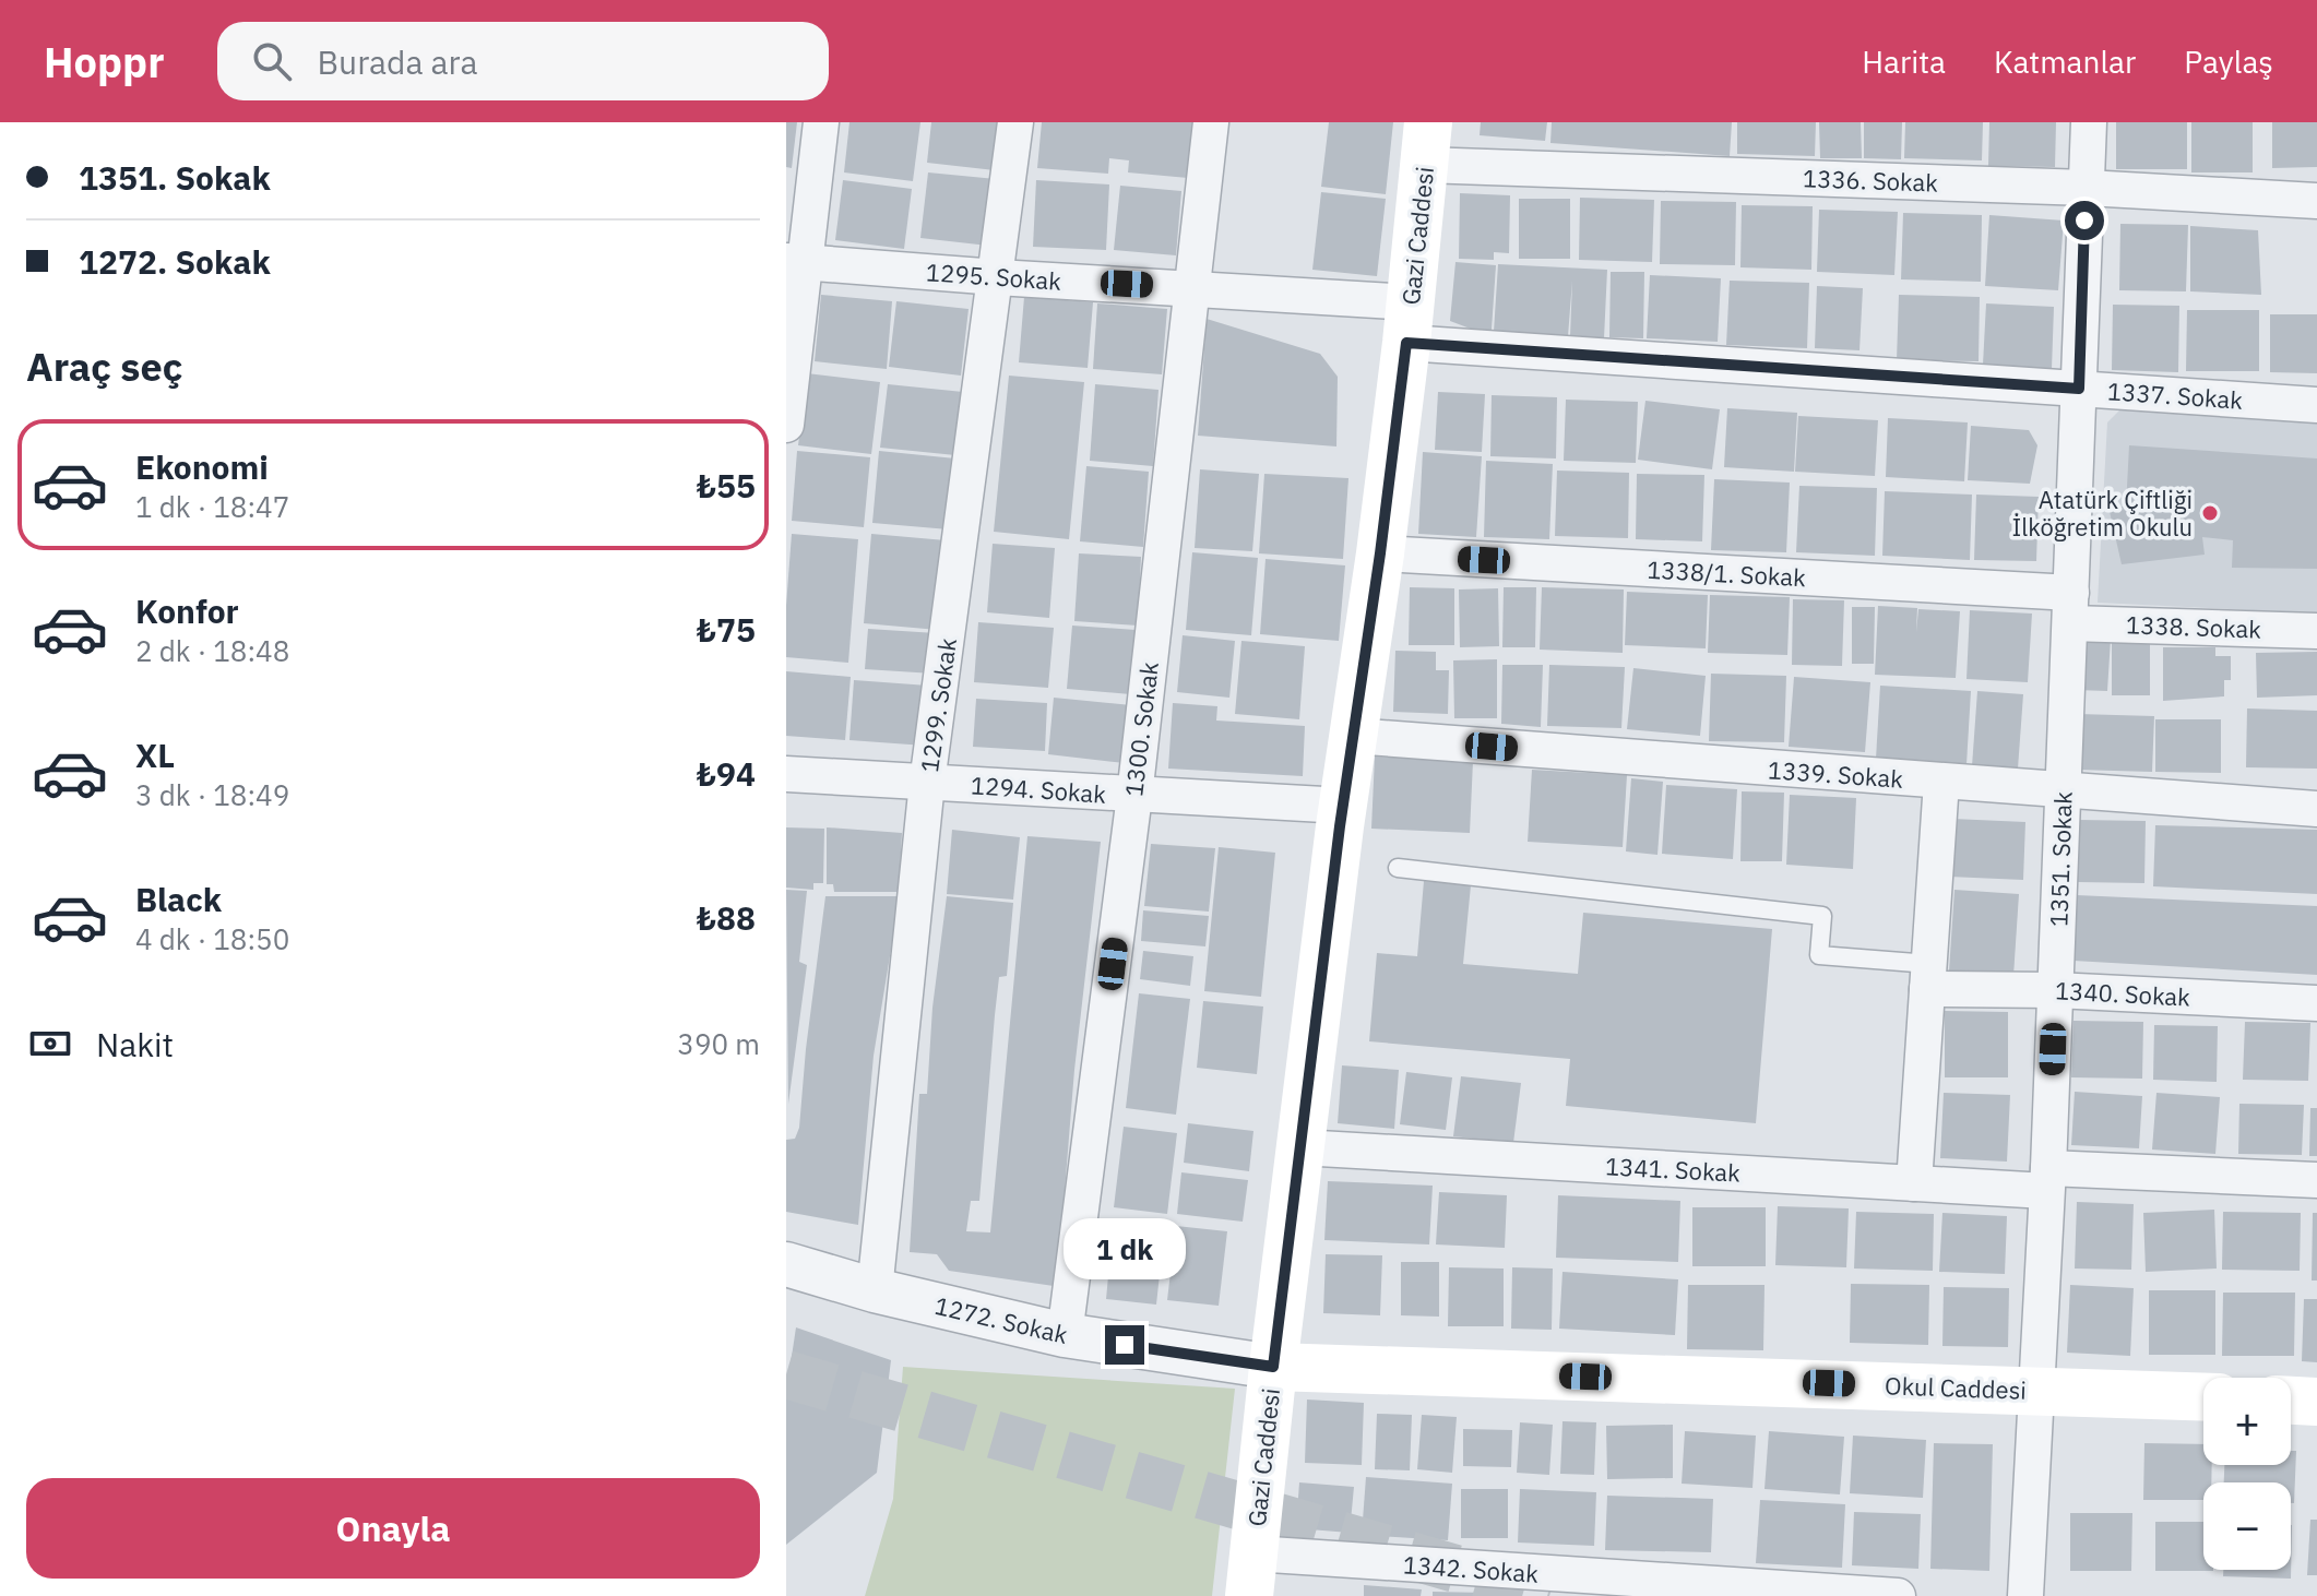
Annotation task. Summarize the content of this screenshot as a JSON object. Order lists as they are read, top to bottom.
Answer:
{
  "streets": {
    "main road": ["Gazi Caddesi", "Okul Caddesi"],
    "street": [
      "1336. Sokak",
      "1295. Sokak",
      "1337. Sokak",
      "1338/1. Sokak",
      "1338. Sokak",
      "1299. Sokak",
      "1300. Sokak",
      "1339. Sokak",
      "1294. Sokak",
      "1351. Sokak",
      "1340. Sokak",
      "1341. Sokak",
      "1272. Sokak",
      "1342. Sokak"
    ]
  },
  "crossings": [
    ["1336. Sokak", "Gazi Caddesi"],
    ["1336. Sokak", "1351. Sokak"],
    ["Gazi Caddesi", "1295. Sokak"],
    ["Gazi Caddesi", "1337. Sokak"],
    ["Gazi Caddesi", "1338/1. Sokak"],
    ["Gazi Caddesi", "1339. Sokak"],
    ["Gazi Caddesi", "1294. Sokak"],
    ["Gazi Caddesi", "1341. Sokak"],
    ["Gazi Caddesi", "1272. Sokak"],
    ["Gazi Caddesi", "Okul Caddesi"],
    ["Gazi Caddesi", "1342. Sokak"],
    ["1295. Sokak", "1337. Sokak"],
    ["1295. Sokak", "1299. Sokak"],
    ["1295. Sokak", "1300. Sokak"],
    ["1337. Sokak", "1351. Sokak"],
    ["1338/1. Sokak", "1338. Sokak"],
    ["1338/1. Sokak", "1351. Sokak"],
    ["1338. Sokak", "1351. Sokak"],
    ["1299. Sokak", "1294. Sokak"],
    ["1299. Sokak", "1272. Sokak"],
    ["1300. Sokak", "1294. Sokak"],
    ["1300. Sokak", "1272. Sokak"],
    ["1339. Sokak", "1351. Sokak"],
    ["1351. Sokak", "1340. Sokak"],
    ["1351. Sokak", "1341. Sokak"],
    ["1351. Sokak", "Okul Caddesi"],
    ["1272. Sokak", "Okul Caddesi"]
  ],
  "places": ["Atatürk Çiftliği İlköğretim Okulu"],
  "page": {
    "header": "Hoppr",
    "search": "Burada ara",
    "nav": ["Harita", "Katmanlar", "Paylaş"],
    "banner": ["1351. Sokak", "1272. Sokak"],
    "heading": "Araç seç",
    "list": [
      {
        "name": "Ekonomi",
        "note": "1 dk · 18:47",
        "value": "₺55"
      },
      {
        "name": "Konfor",
        "note": "2 dk · 18:48",
        "value": "₺75"
      },
      {
        "name": "XL",
        "note": "3 dk · 18:49",
        "value": "₺94"
      },
      {
        "name": "Black",
        "note": "4 dk · 18:50",
        "value": "₺88"
      }
    ],
    "pay": ["Nakit", "390 m"],
    "bubble": "1 dk",
    "map_buttons": ["+", "−"],
    "buttons": "Onayla"
  }
}
